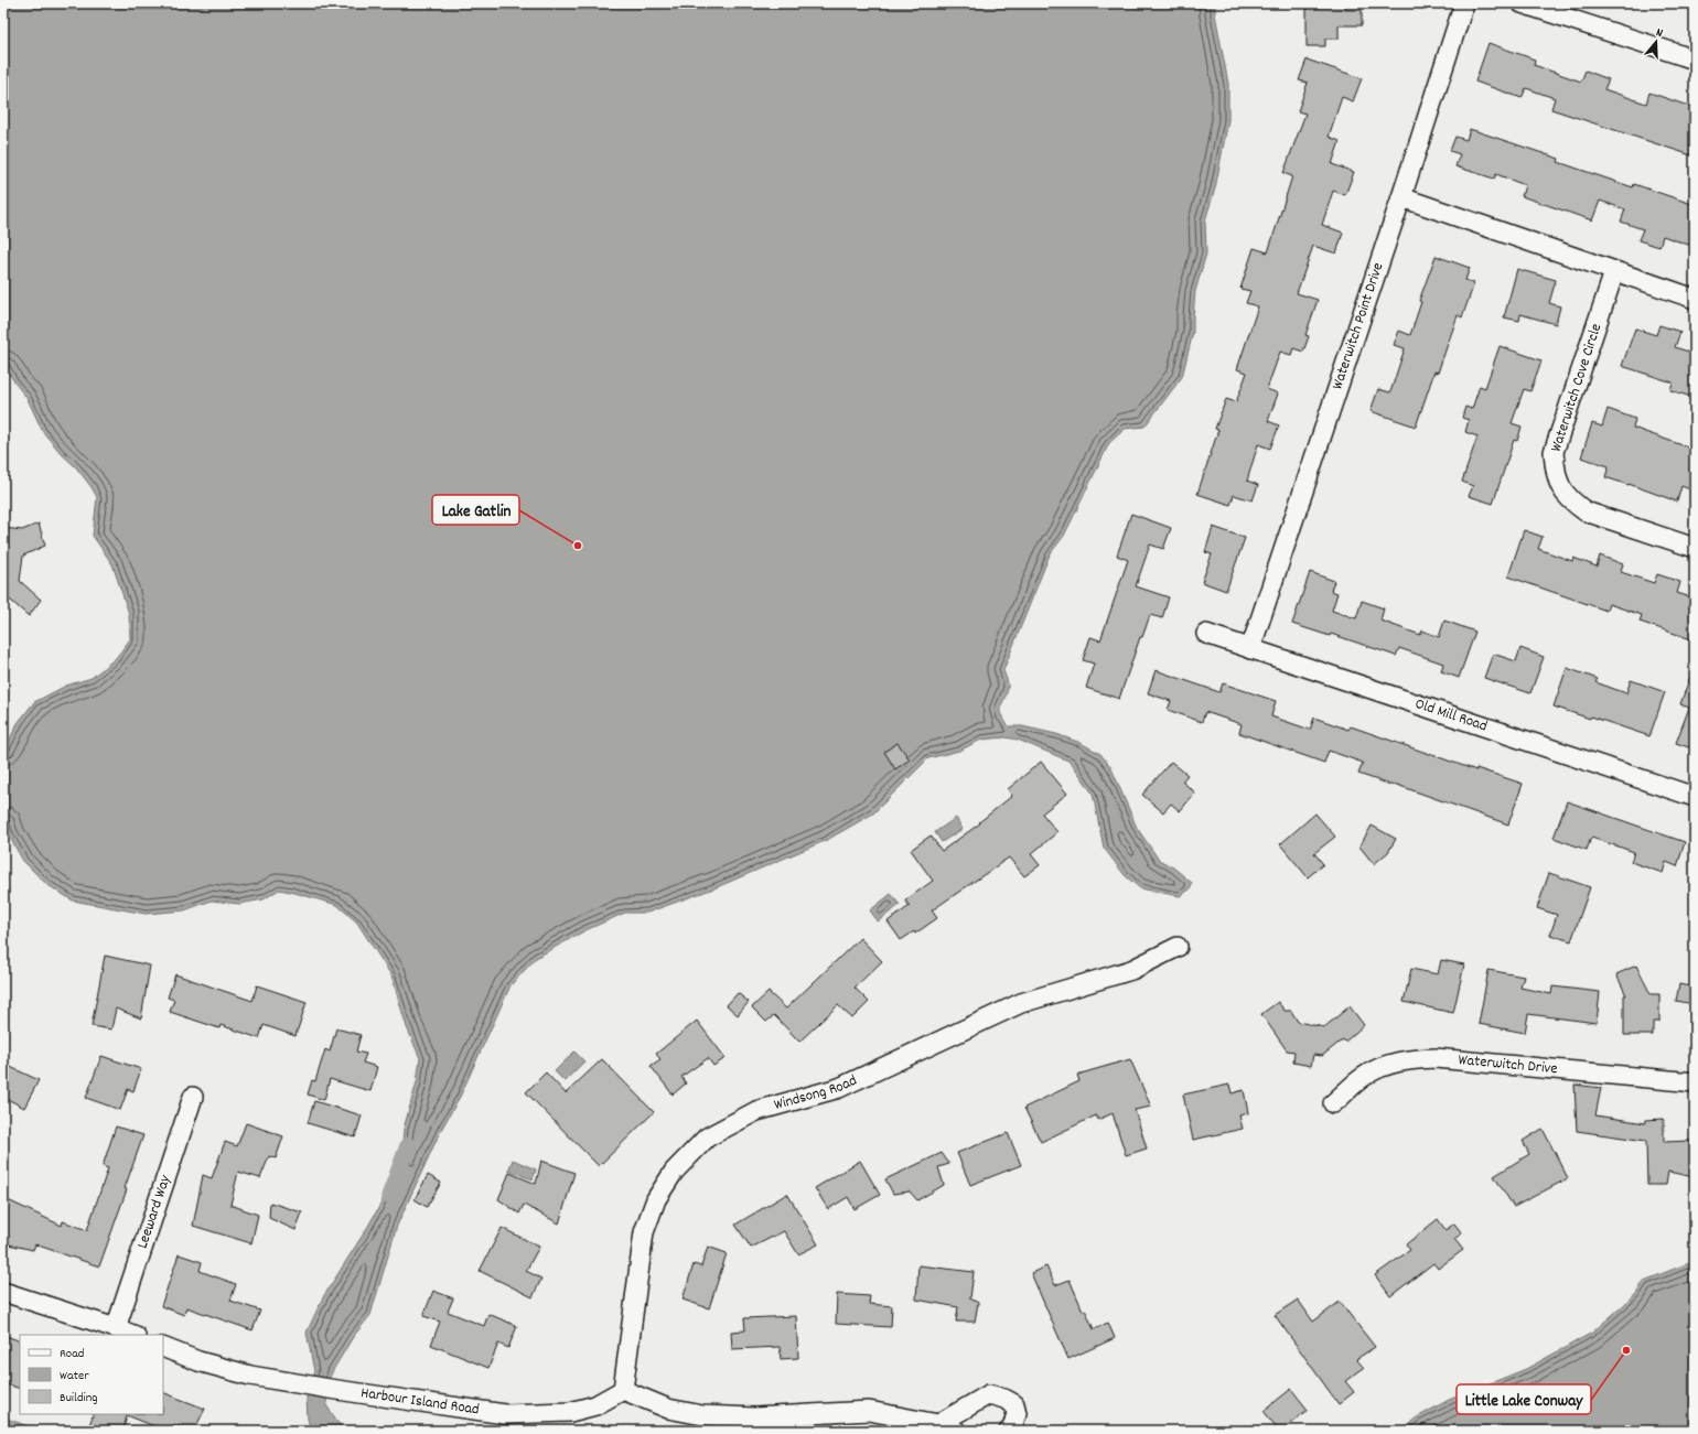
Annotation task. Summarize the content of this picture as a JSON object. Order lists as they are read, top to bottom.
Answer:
{
  "streets": {
    "street": [
      "Waterwitch Point Drive",
      "Waterwitch Cove Circle",
      "Old Mill Road",
      "Waterwitch Drive",
      "Windsong Road",
      "Leeward Way",
      "Harbour Island Road"
    ]
  },
  "crossings": [
    ["Waterwitch Point Drive", "Old Mill Road"],
    ["Windsong Road", "Harbour Island Road"]
  ],
  "places": ["Lake Gatlin", "Little Lake Conway"],
  "legend": ["Road", "Water", "Building"],
  "north": "top"
}
